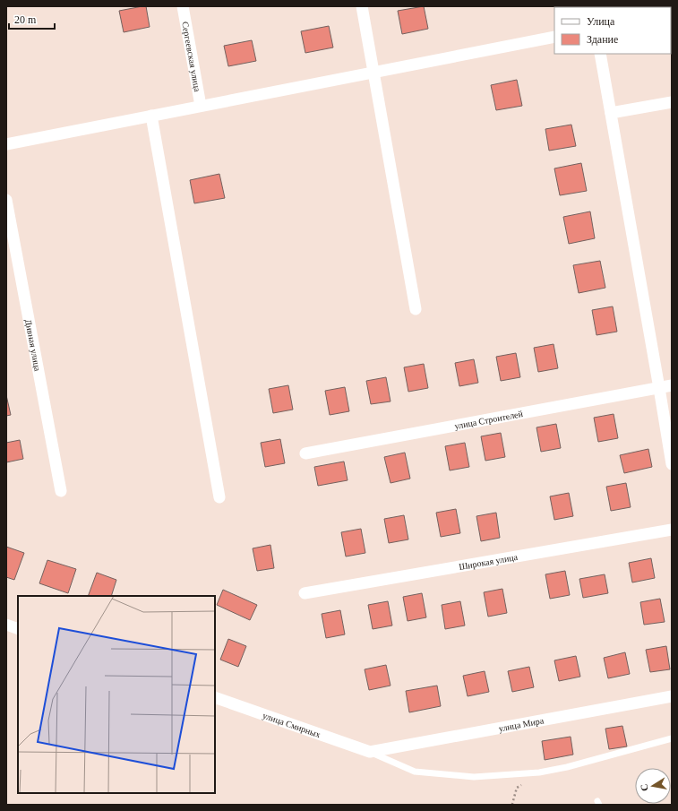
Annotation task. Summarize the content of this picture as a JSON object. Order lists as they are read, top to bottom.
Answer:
{
  "streets": {
    "street": [
      "Сергеевская улица",
      "Дивная улица",
      "улица Строителей",
      "Широкая улица",
      "улица Мира",
      "улица Смирных"
    ]
  },
  "crossings": [
    ["улица Мира", "улица Смирных"]
  ],
  "legend": ["Улица", "Здание"],
  "scale_bar": "20 m",
  "north": "left"
}
